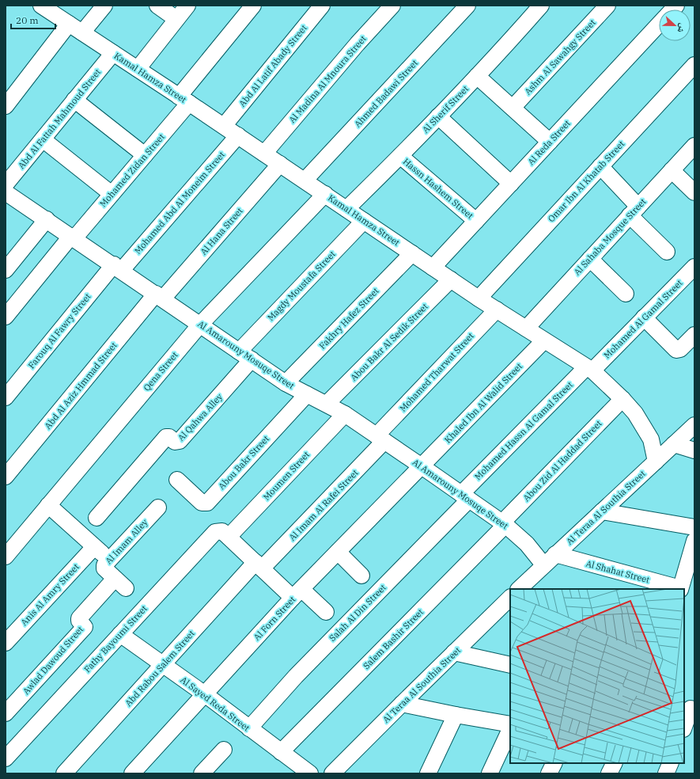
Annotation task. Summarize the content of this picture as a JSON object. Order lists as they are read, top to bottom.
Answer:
{
  "streets": {
    "street": [
      "Ashm Al Sawahgy Street",
      "Abd Al Latif Abady Street",
      "Kamal Hamza Street",
      "Al Madina Al Mnoura Street",
      "Ahmed Badawi Street",
      "Al Sherif Street",
      "Abd Al Fattah Mahmoud Street",
      "Al Reda Street",
      "Mohamed Zidan Street",
      "Omar Ibn Al Khatab Street",
      "Hassn Hashem Street",
      "Mohamed Abd Al Moneim Street",
      "Al Hana Street",
      "Al Sahaba Mosque Street",
      "Magdy Moustafa Street",
      "Fakhry Hafez Street",
      "Mohamed Al Gamal Street",
      "Farouq Al Fawry Street",
      "Abou Bakr Al Sedik Street",
      "Al Amarouny Mosuqe Street",
      "Qena Street",
      "Mohamed Tharwat Street",
      "Abd Al Aziz Hmmad Street",
      "Khaled Ibn Al Walid Street",
      "Al Qahwa Alley",
      "Mohamed Hassn Al Gamal Street",
      "Abou Zid Al Haddad Street",
      "Abou Bakr Street",
      "Moumen Street",
      "Al Imam Al Rafei Street",
      "Al Teraa Al Southia Street",
      "Al Imam Alley",
      "Al Shahat Street",
      "Anis Al Amry Street",
      "Salah Al Din Street",
      "Al Forn Street",
      "Fathy Bayoumi Street",
      "Salem Bashir Street",
      "Awlad Dawoud Street",
      "Abd Rabou Salem Street",
      "Al Sayed Reda Street"
    ]
  },
  "crossings": [
    ["Abd Al Latif Abady Street", "Kamal Hamza Street"],
    ["Kamal Hamza Street", "Al Madina Al Mnoura Street"],
    ["Kamal Hamza Street", "Ahmed Badawi Street"],
    ["Kamal Hamza Street", "Al Sherif Street"],
    ["Kamal Hamza Street", "Abd Al Fattah Mahmoud Street"],
    ["Kamal Hamza Street", "Al Reda Street"],
    ["Kamal Hamza Street", "Mohamed Zidan Street"],
    ["Kamal Hamza Street", "Omar Ibn Al Khatab Street"],
    ["Kamal Hamza Street", "Mohamed Abd Al Moneim Street"],
    ["Kamal Hamza Street", "Al Hana Street"],
    ["Kamal Hamza Street", "Al Sahaba Mosque Street"],
    ["Kamal Hamza Street", "Magdy Moustafa Street"],
    ["Kamal Hamza Street", "Fakhry Hafez Street"],
    ["Kamal Hamza Street", "Mohamed Al Gamal Street"],
    ["Kamal Hamza Street", "Abou Bakr Al Sedik Street"],
    ["Kamal Hamza Street", "Qena Street"],
    ["Kamal Hamza Street", "Mohamed Tharwat Street"],
    ["Kamal Hamza Street", "Khaled Ibn Al Walid Street"],
    ["Kamal Hamza Street", "Mohamed Hassn Al Gamal Street"],
    ["Kamal Hamza Street", "Abou Zid Al Haddad Street"],
    ["Kamal Hamza Street", "Al Teraa Al Southia Street"],
    ["Al Sherif Street", "Hassn Hashem Street"],
    ["Abd Al Fattah Mahmoud Street", "Al Amarouny Mosuqe Street"],
    ["Al Reda Street", "Hassn Hashem Street"],
    ["Mohamed Zidan Street", "Al Amarouny Mosuqe Street"],
    ["Mohamed Abd Al Moneim Street", "Farouq Al Fawry Street"],
    ["Mohamed Abd Al Moneim Street", "Al Amarouny Mosuqe Street"],
    ["Al Hana Street", "Al Amarouny Mosuqe Street"],
    ["Al Hana Street", "Abd Al Aziz Hmmad Street"],
    ["Magdy Moustafa Street", "Al Amarouny Mosuqe Street"],
    ["Magdy Moustafa Street", "Al Qahwa Alley"],
    ["Fakhry Hafez Street", "Al Amarouny Mosuqe Street"],
    ["Mohamed Al Gamal Street", "Mohamed Hassn Al Gamal Street"],
    ["Farouq Al Fawry Street", "Al Amarouny Mosuqe Street"],
    ["Abou Bakr Al Sedik Street", "Al Amarouny Mosuqe Street"],
    ["Al Amarouny Mosuqe Street", "Qena Street"],
    ["Al Amarouny Mosuqe Street", "Mohamed Tharwat Street"],
    ["Al Amarouny Mosuqe Street", "Abd Al Aziz Hmmad Street"],
    ["Al Amarouny Mosuqe Street", "Khaled Ibn Al Walid Street"],
    ["Al Amarouny Mosuqe Street", "Al Qahwa Alley"],
    ["Al Amarouny Mosuqe Street", "Mohamed Hassn Al Gamal Street"],
    ["Al Amarouny Mosuqe Street", "Abou Zid Al Haddad Street"],
    ["Al Amarouny Mosuqe Street", "Abou Bakr Street"],
    ["Al Amarouny Mosuqe Street", "Moumen Street"],
    ["Al Amarouny Mosuqe Street", "Al Imam Al Rafei Street"],
    ["Al Amarouny Mosuqe Street", "Al Teraa Al Southia Street"],
    ["Al Amarouny Mosuqe Street", "Al Shahat Street"],
    ["Al Amarouny Mosuqe Street", "Salah Al Din Street"],
    ["Al Amarouny Mosuqe Street", "Al Forn Street"],
    ["Al Amarouny Mosuqe Street", "Salem Bashir Street"],
    ["Mohamed Tharwat Street", "Al Imam Al Rafei Street"],
    ["Khaled Ibn Al Walid Street", "Al Forn Street"],
    ["Mohamed Hassn Al Gamal Street", "Salah Al Din Street"],
    ["Abou Zid Al Haddad Street", "Salem Bashir Street"],
    ["Moumen Street", "Fathy Bayoumi Street"],
    ["Al Imam Al Rafei Street", "Abd Rabou Salem Street"],
    ["Al Teraa Al Southia Street", "Al Shahat Street"],
    ["Al Imam Alley", "Awlad Dawoud Street"],
    ["Salah Al Din Street", "Al Sayed Reda Street"],
    ["Al Forn Street", "Al Sayed Reda Street"],
    ["Fathy Bayoumi Street", "Al Sayed Reda Street"],
    ["Salem Bashir Street", "Al Sayed Reda Street"],
    ["Abd Rabou Salem Street", "Al Sayed Reda Street"]
  ],
  "scale_bar": "20 m",
  "north": "right"
}
